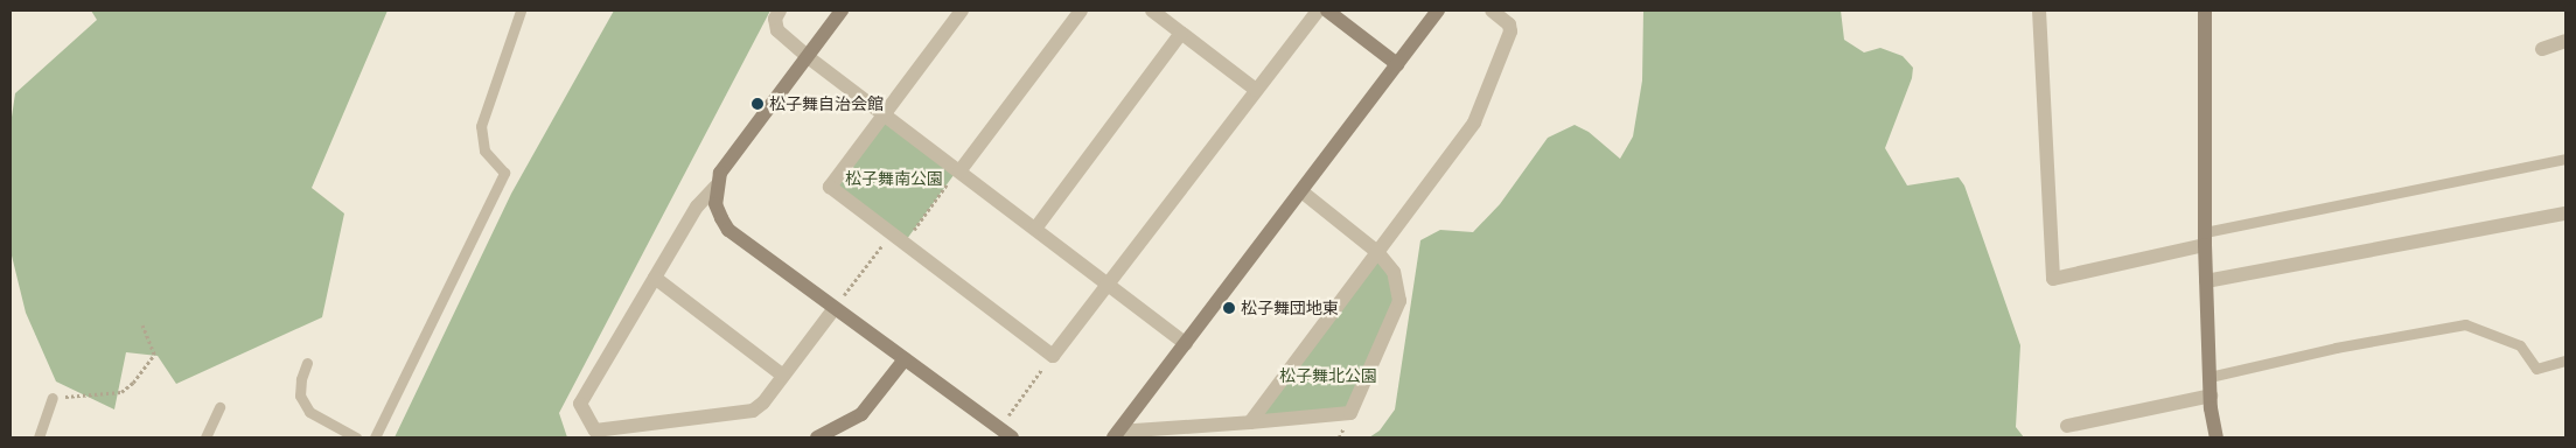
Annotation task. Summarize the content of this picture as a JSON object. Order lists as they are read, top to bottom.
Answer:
{
  "parks": ["松子舞南公園", "松子舞北公園"],
  "places": ["松子舞自治会館", "松子舞団地東"]
}
